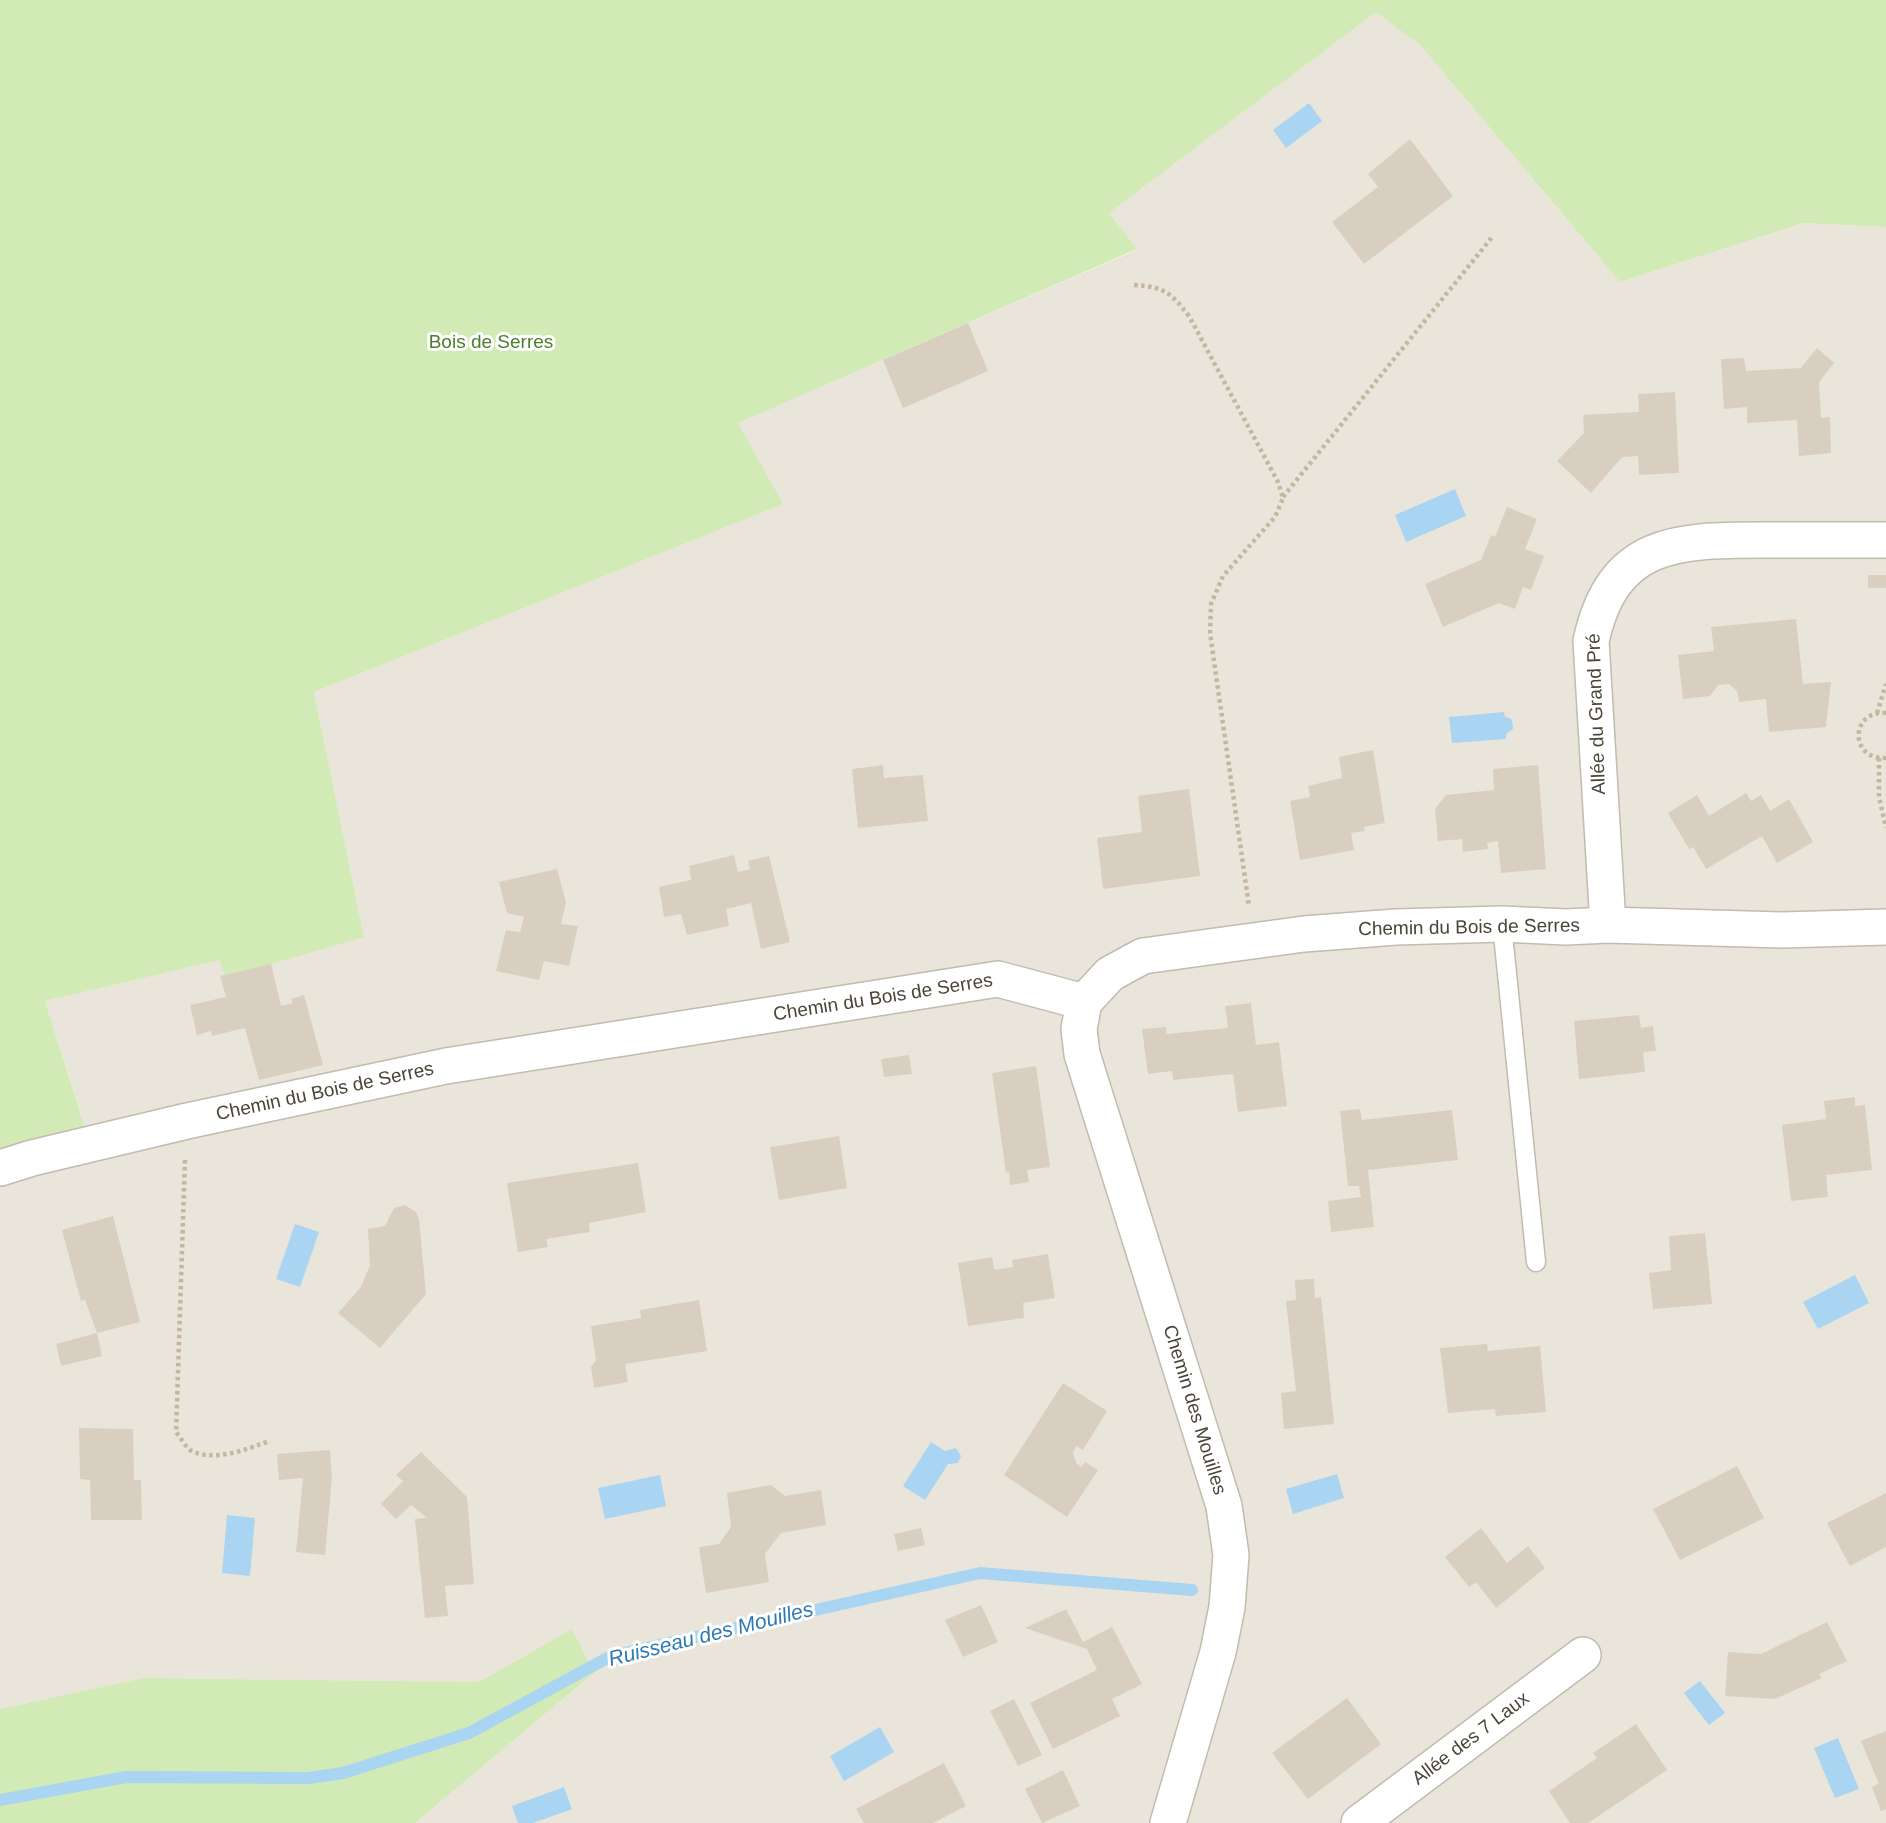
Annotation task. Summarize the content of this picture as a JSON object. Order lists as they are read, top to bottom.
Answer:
{
  "streets": {
    "street": [
      "Allée du Grand Pré",
      "Chemin du Bois de Serres",
      "Chemin des Mouilles",
      "Allée des 7 Laux"
    ]
  },
  "crossings": [
    ["Allée du Grand Pré", "Chemin du Bois de Serres"],
    ["Chemin du Bois de Serres", "Chemin des Mouilles"]
  ],
  "water": ["Ruisseau des Mouilles"],
  "parks": ["Bois de Serres"]
}
